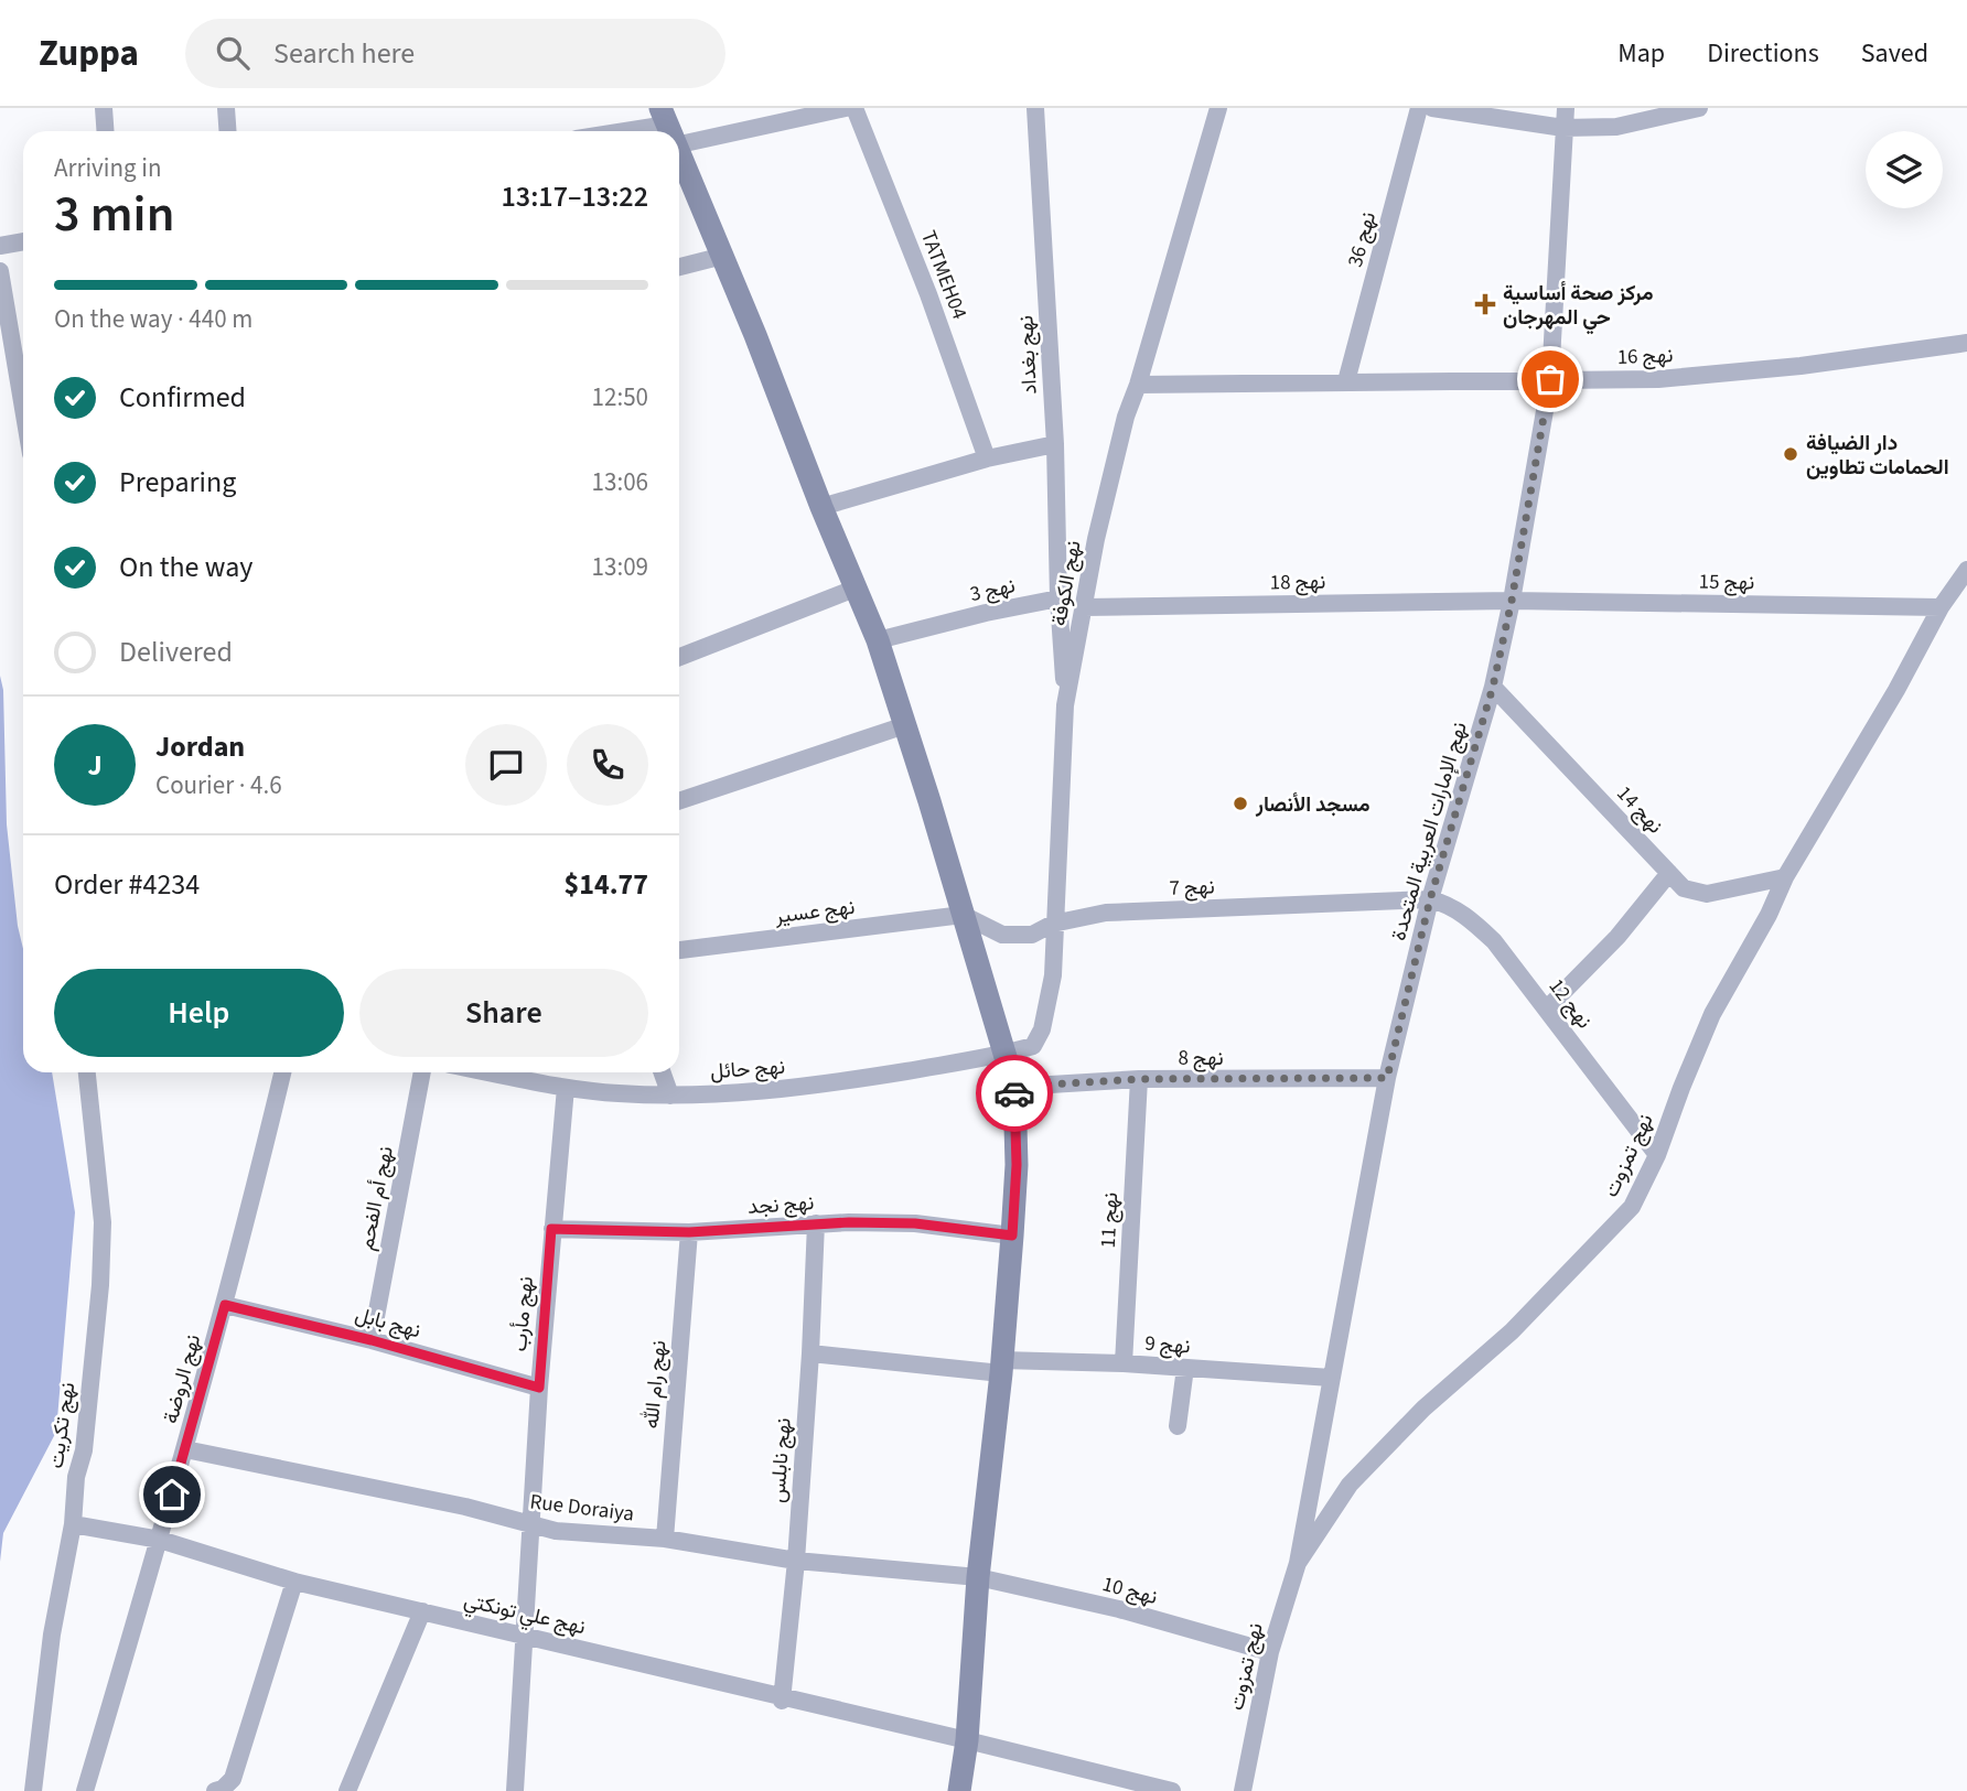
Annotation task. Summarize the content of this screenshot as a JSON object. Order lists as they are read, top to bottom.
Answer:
{
  "streets": {
    "street": [
      "نهج 36",
      "TATMEH04",
      "نهج بغداد",
      "نهج 16",
      "نهج 18",
      "نهج 15",
      "نهج الكوفة",
      "نهج 3",
      "نهج 14",
      "نهج الإمارات العربية المتحدة",
      "نهج 7",
      "نهج عسير",
      "نهج 12",
      "نهج 8",
      "نهج حائل",
      "نهج تمزوت",
      "نهج أم الفحم",
      "نهج نجد",
      "نهج 11",
      "نهج مأرب",
      "نهج بابل",
      "نهج 9",
      "نهج الروضة",
      "نهج رام الله",
      "نهج تكريت",
      "نهج نابلس",
      "Rue Doraiya",
      "نهج 10",
      "نهج علي تونكتي"
    ]
  },
  "crossings": [
    ["نهج 36", "نهج 16"],
    ["نهج بغداد", "نهج 3"],
    ["نهج 16", "نهج الكوفة"],
    ["نهج 16", "نهج الإمارات العربية المتحدة"],
    ["نهج 18", "نهج 15"],
    ["نهج 18", "نهج الكوفة"],
    ["نهج 18", "نهج الإمارات العربية المتحدة"],
    ["نهج 15", "نهج الإمارات العربية المتحدة"],
    ["نهج 15", "نهج تمزوت"],
    ["نهج الكوفة", "نهج 7"],
    ["نهج الكوفة", "نهج حائل"],
    ["نهج 14", "نهج الإمارات العربية المتحدة"],
    ["نهج 14", "نهج تمزوت"],
    ["نهج الإمارات العربية المتحدة", "نهج 7"],
    ["نهج الإمارات العربية المتحدة", "نهج 12"],
    ["نهج الإمارات العربية المتحدة", "نهج 8"],
    ["نهج الإمارات العربية المتحدة", "نهج تمزوت"],
    ["نهج الإمارات العربية المتحدة", "نهج 9"],
    ["نهج 7", "نهج عسير"],
    ["نهج 7", "نهج 12"],
    ["نهج 12", "نهج تمزوت"],
    ["نهج 8", "نهج 11"],
    ["نهج حائل", "نهج مأرب"],
    ["نهج تمزوت", "نهج 10"],
    ["نهج أم الفحم", "نهج بابل"],
    ["نهج نجد", "نهج مأرب"],
    ["نهج نجد", "نهج رام الله"],
    ["نهج نجد", "نهج نابلس"],
    ["نهج 11", "نهج 9"],
    ["نهج مأرب", "نهج بابل"],
    ["نهج مأرب", "Rue Doraiya"],
    ["نهج مأرب", "نهج علي تونكتي"],
    ["نهج بابل", "نهج الروضة"],
    ["نهج 9", "نهج نابلس"],
    ["نهج الروضة", "Rue Doraiya"],
    ["نهج الروضة", "نهج علي تونكتي"],
    ["نهج رام الله", "Rue Doraiya"],
    ["نهج تكريت", "نهج علي تونكتي"],
    ["نهج نابلس", "Rue Doraiya"],
    ["نهج نابلس", "نهج علي تونكتي"],
    ["Rue Doraiya", "نهج 10"]
  ],
  "places": {
    "health": ["مركز صحة أساسية حي المهرجان"],
    "other": ["دار الضيافة الحمامات تطاوين", "مسجد الأنصار"]
  },
  "page": {
    "header": "Zuppa",
    "search": "Search here",
    "nav": ["Map", "Directions", "Saved"],
    "heading": ["3 min", "Arriving in", "13:17–13:22"],
    "panel": [
      "Jordan",
      "Courier · 4.6",
      "Order #4234",
      "$14.77"
    ],
    "bar": "On the way · 440 m",
    "list": [
      ["Confirmed", "12:50"],
      ["Preparing", "13:06"],
      ["On the way", "13:09"],
      "Delivered"
    ],
    "round": "J",
    "buttons": ["Help", "Share"]
  }
}
